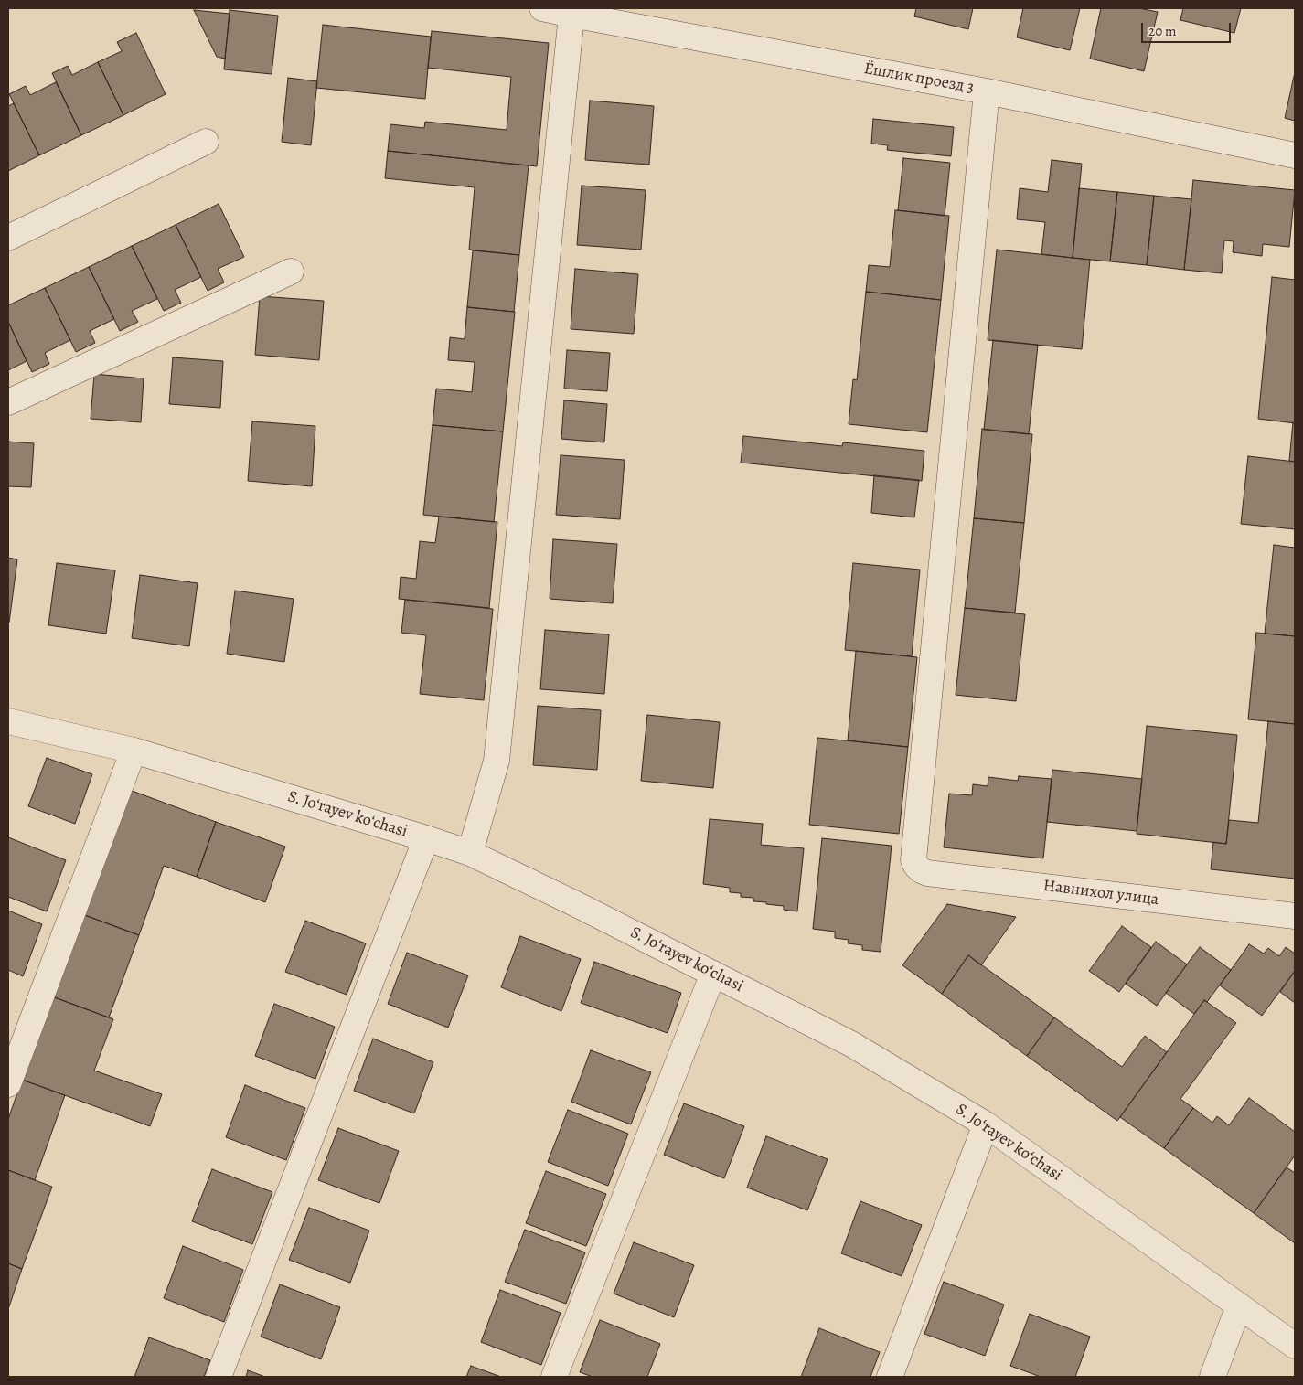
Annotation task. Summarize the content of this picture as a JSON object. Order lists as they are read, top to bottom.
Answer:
{
  "streets": {
    "street": ["Ёшлик проезд 3", "S. Joʻrayev koʻchasi", "Навнихол улица"]
  },
  "crossings": [
    ["Ёшлик проезд 3", "Навнихол улица"]
  ],
  "scale_bar": "20 m"
}
